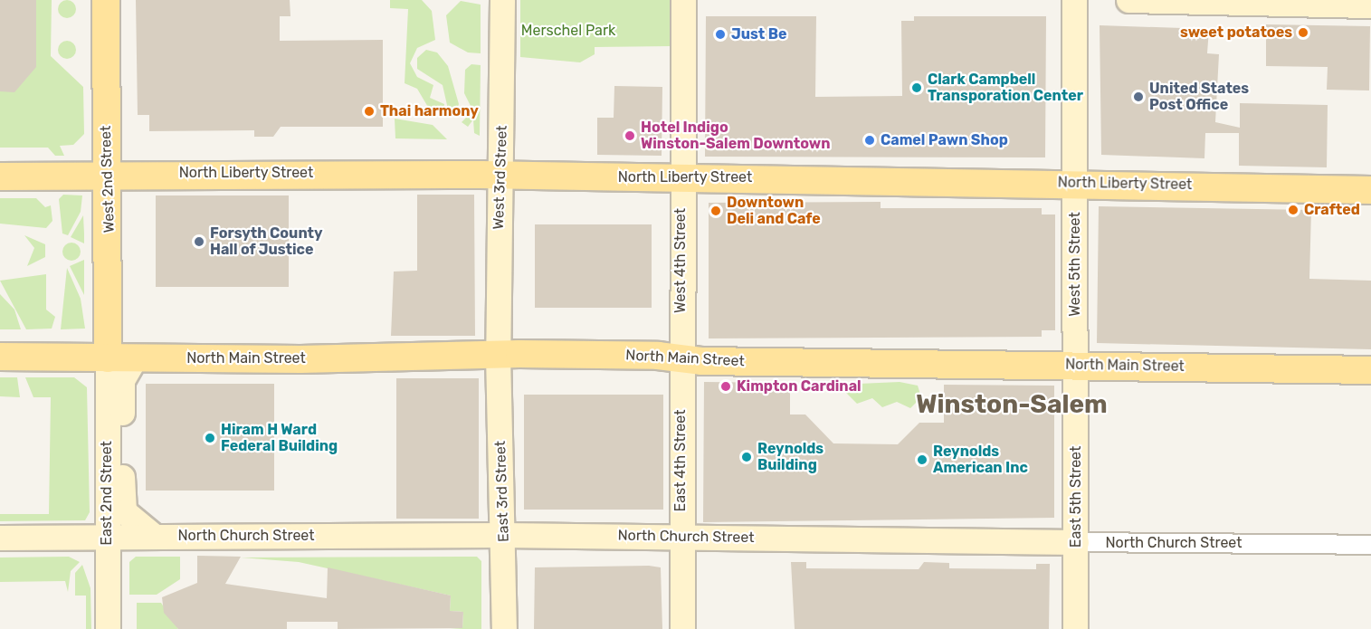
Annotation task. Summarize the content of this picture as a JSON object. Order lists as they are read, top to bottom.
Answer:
{
  "streets": {
    "main road": ["North Liberty Street", "West 2nd Street", "North Main Street"],
    "street": [
      "West 3rd Street",
      "West 4th Street",
      "West 5th Street",
      "East 4th Street",
      "East 3rd Street",
      "East 2nd Street",
      "East 5th Street",
      "North Church Street"
    ]
  },
  "crossings": [
    ["North Liberty Street", "West 3rd Street"],
    ["North Liberty Street", "West 2nd Street"],
    ["North Liberty Street", "West 4th Street"],
    ["North Liberty Street", "West 5th Street"],
    ["West 3rd Street", "North Main Street"],
    ["West 3rd Street", "East 3rd Street"],
    ["West 2nd Street", "North Main Street"],
    ["West 2nd Street", "East 2nd Street"],
    ["West 4th Street", "North Main Street"],
    ["West 4th Street", "East 4th Street"],
    ["West 5th Street", "North Main Street"],
    ["West 5th Street", "East 5th Street"],
    ["North Main Street", "East 4th Street"],
    ["North Main Street", "East 3rd Street"],
    ["North Main Street", "East 2nd Street"],
    ["North Main Street", "East 5th Street"],
    ["East 4th Street", "North Church Street"],
    ["East 3rd Street", "North Church Street"],
    ["East 2nd Street", "North Church Street"],
    ["East 5th Street", "North Church Street"]
  ],
  "districts": ["Winston-Salem"],
  "parks": ["Merschel Park"],
  "places": [
    "sweet potatoes",
    "Just Be",
    "Clark Campbell Transporation Center",
    "United States Post Office",
    "Thai harmony",
    "Hotel Indigo Winston-Salem Downtown",
    "Camel Pawn Shop",
    "Crafted",
    "Downtown Deli and Cafe",
    "Forsyth County Hall of Justice",
    "Kimpton Cardinal",
    "Hiram H Ward Federal Building",
    "Reynolds Building",
    "Reynolds American Inc"
  ]
}
